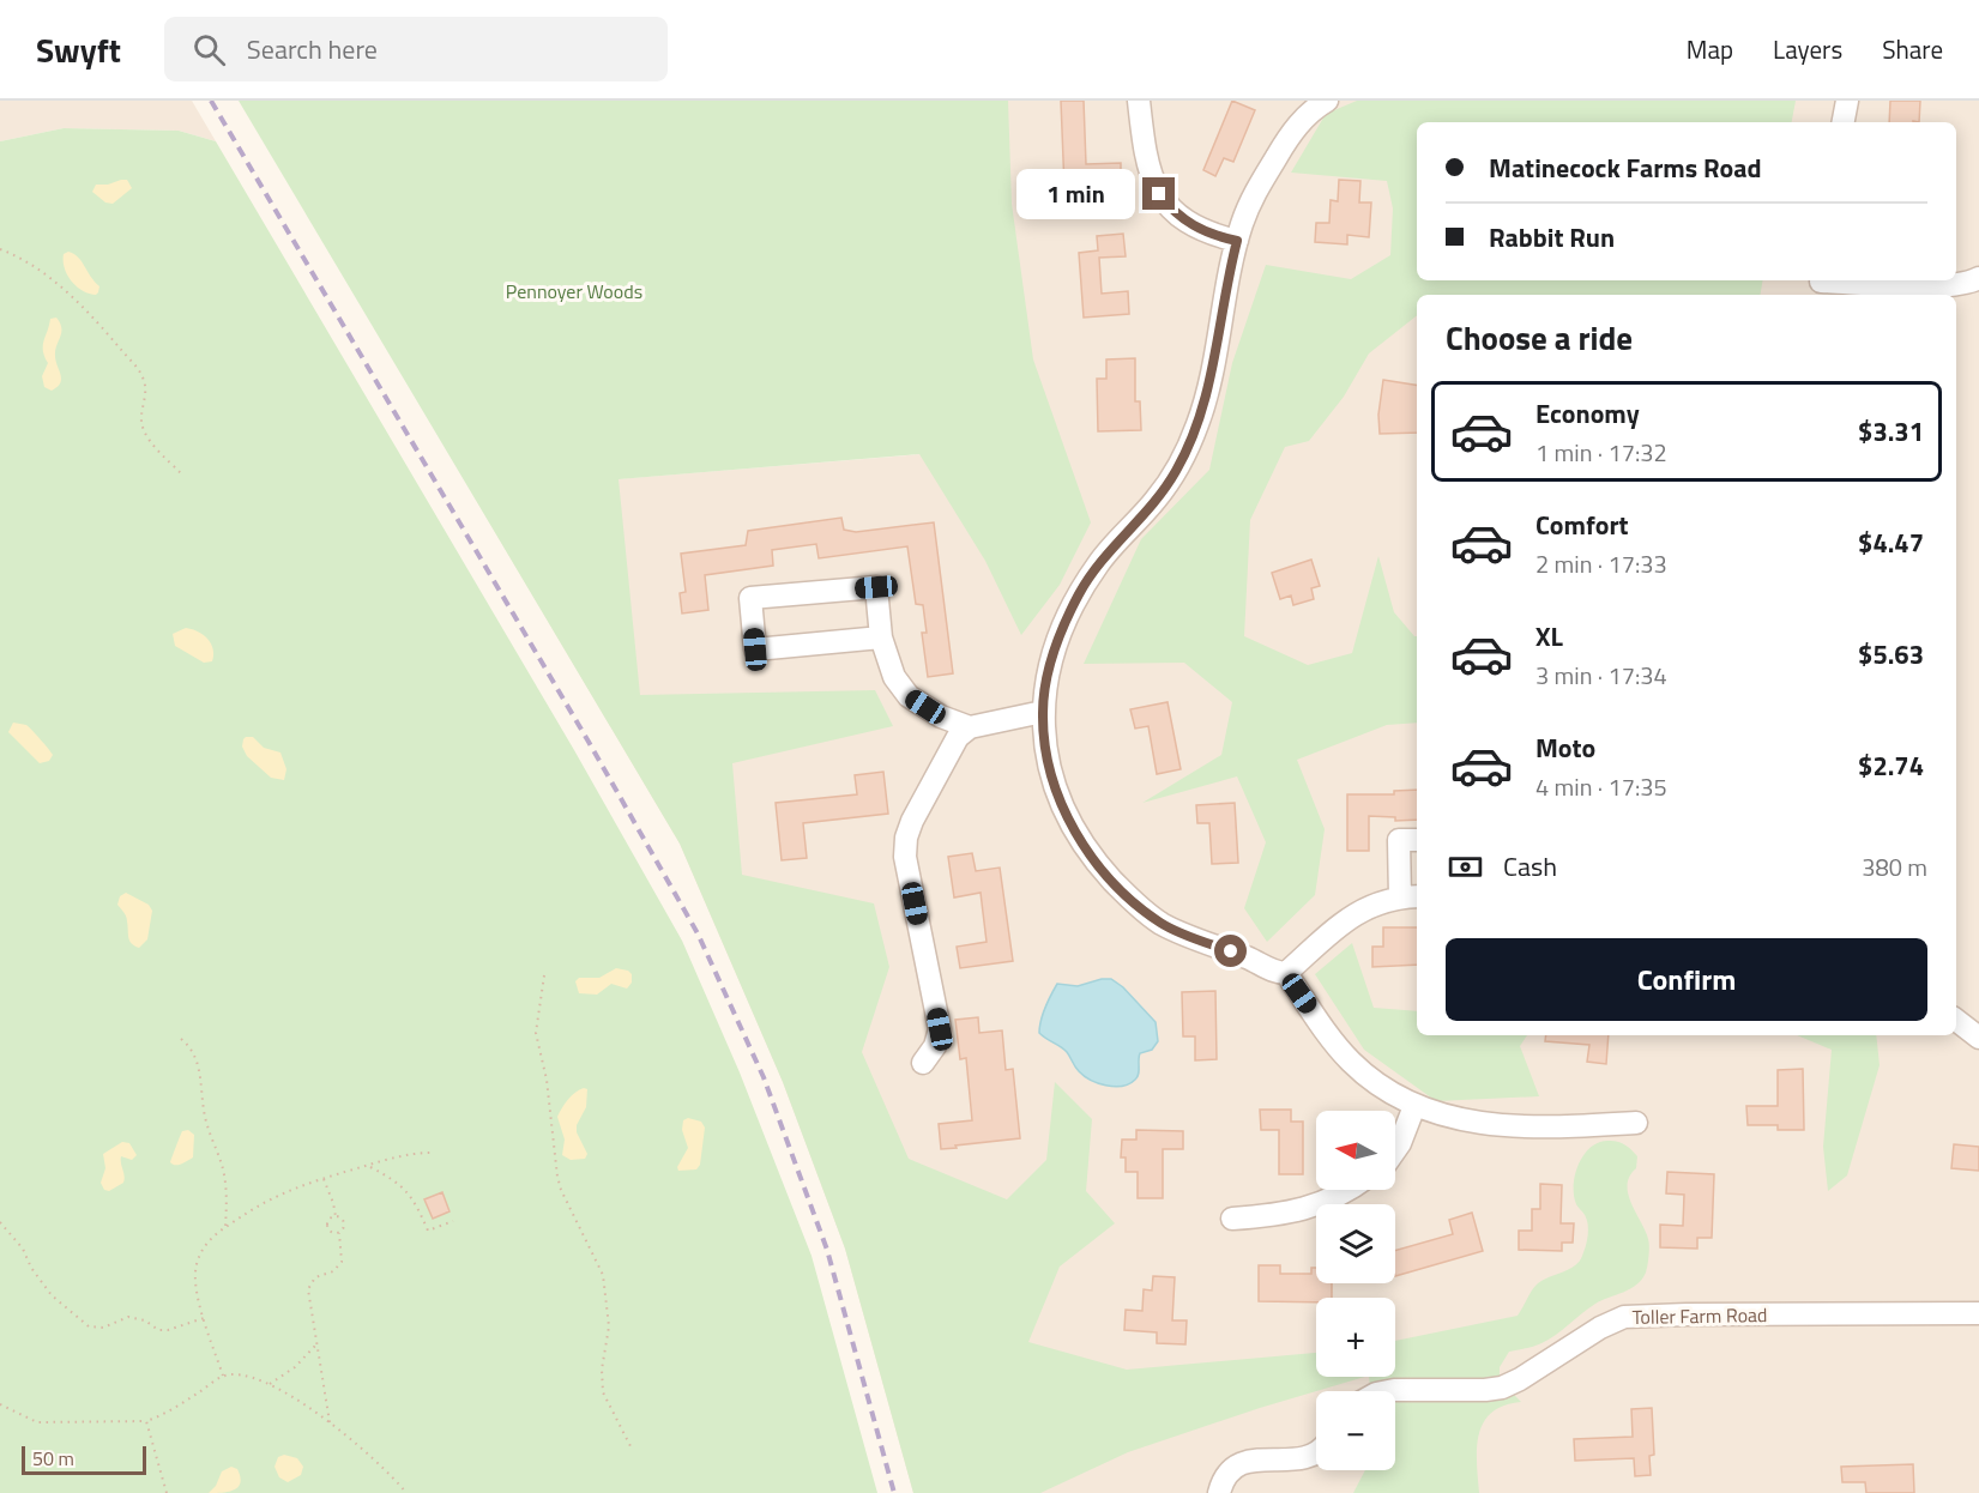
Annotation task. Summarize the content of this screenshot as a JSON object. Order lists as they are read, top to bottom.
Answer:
{
  "streets": {
    "street": ["Toller Farm Road"]
  },
  "parks": ["Pennoyer Woods"],
  "scale_bar": "50 m",
  "north": "left",
  "page": {
    "header": "Swyft",
    "search": "Search here",
    "nav": ["Map", "Layers", "Share"],
    "banner": ["Matinecock Farms Road", "Rabbit Run"],
    "bubble": "1 min",
    "heading": "Choose a ride",
    "list": [
      {
        "name": "Economy",
        "note": "1 min · 17:32",
        "value": "$3.31"
      },
      {
        "name": "Comfort",
        "note": "2 min · 17:33",
        "value": "$4.47"
      },
      {
        "name": "XL",
        "note": "3 min · 17:34",
        "value": "$5.63"
      },
      {
        "name": "Moto",
        "note": "4 min · 17:35",
        "value": "$2.74"
      }
    ],
    "pay": ["Cash", "380 m"],
    "buttons": "Confirm",
    "map_buttons": ["+", "−"],
    "scale": "50 m"
  }
}
